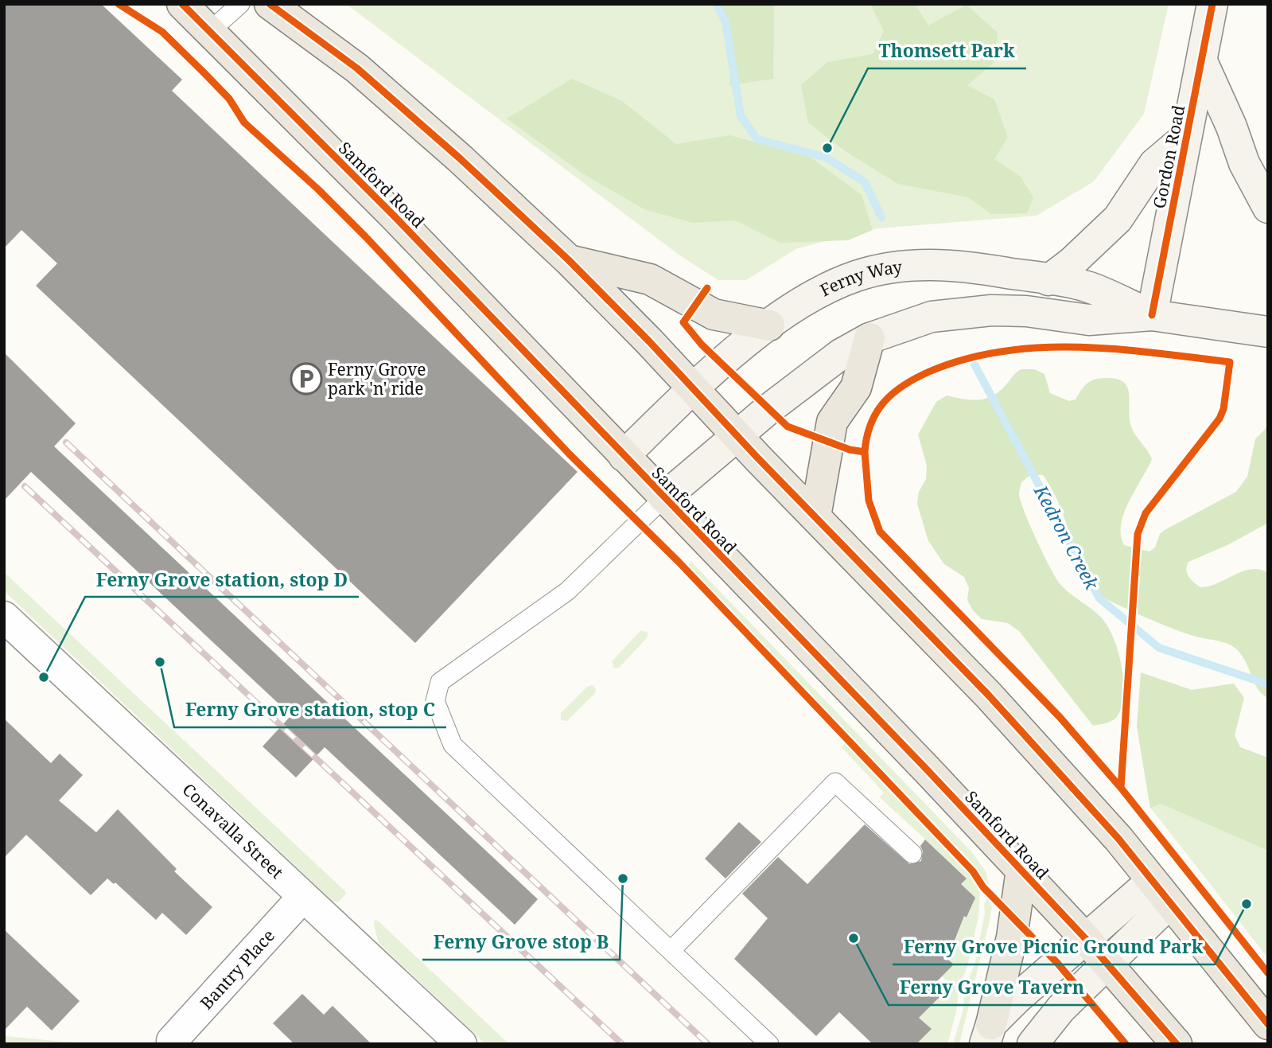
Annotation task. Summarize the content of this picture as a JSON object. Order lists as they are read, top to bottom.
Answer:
{
  "streets": {
    "main road": ["Samford Road"],
    "street": [
      "Gordon Road",
      "Ferny Way",
      "Conavalla Street",
      "Bantry Place"
    ]
  },
  "crossings": [
    ["Gordon Road", "Ferny Way"],
    ["Samford Road", "Ferny Way"],
    ["Conavalla Street", "Bantry Place"]
  ],
  "water": ["Kedron Creek"],
  "places": {
    "other": [
      "Thomsett Park",
      "Ferny Grove station, stop C",
      "Ferny Grove station, stop D",
      "Ferny Grove stop B",
      "Ferny Grove Picnic Ground Park",
      "Ferny Grove Tavern"
    ],
    "parking": ["Ferny Grove park 'n' ride"]
  }
}
